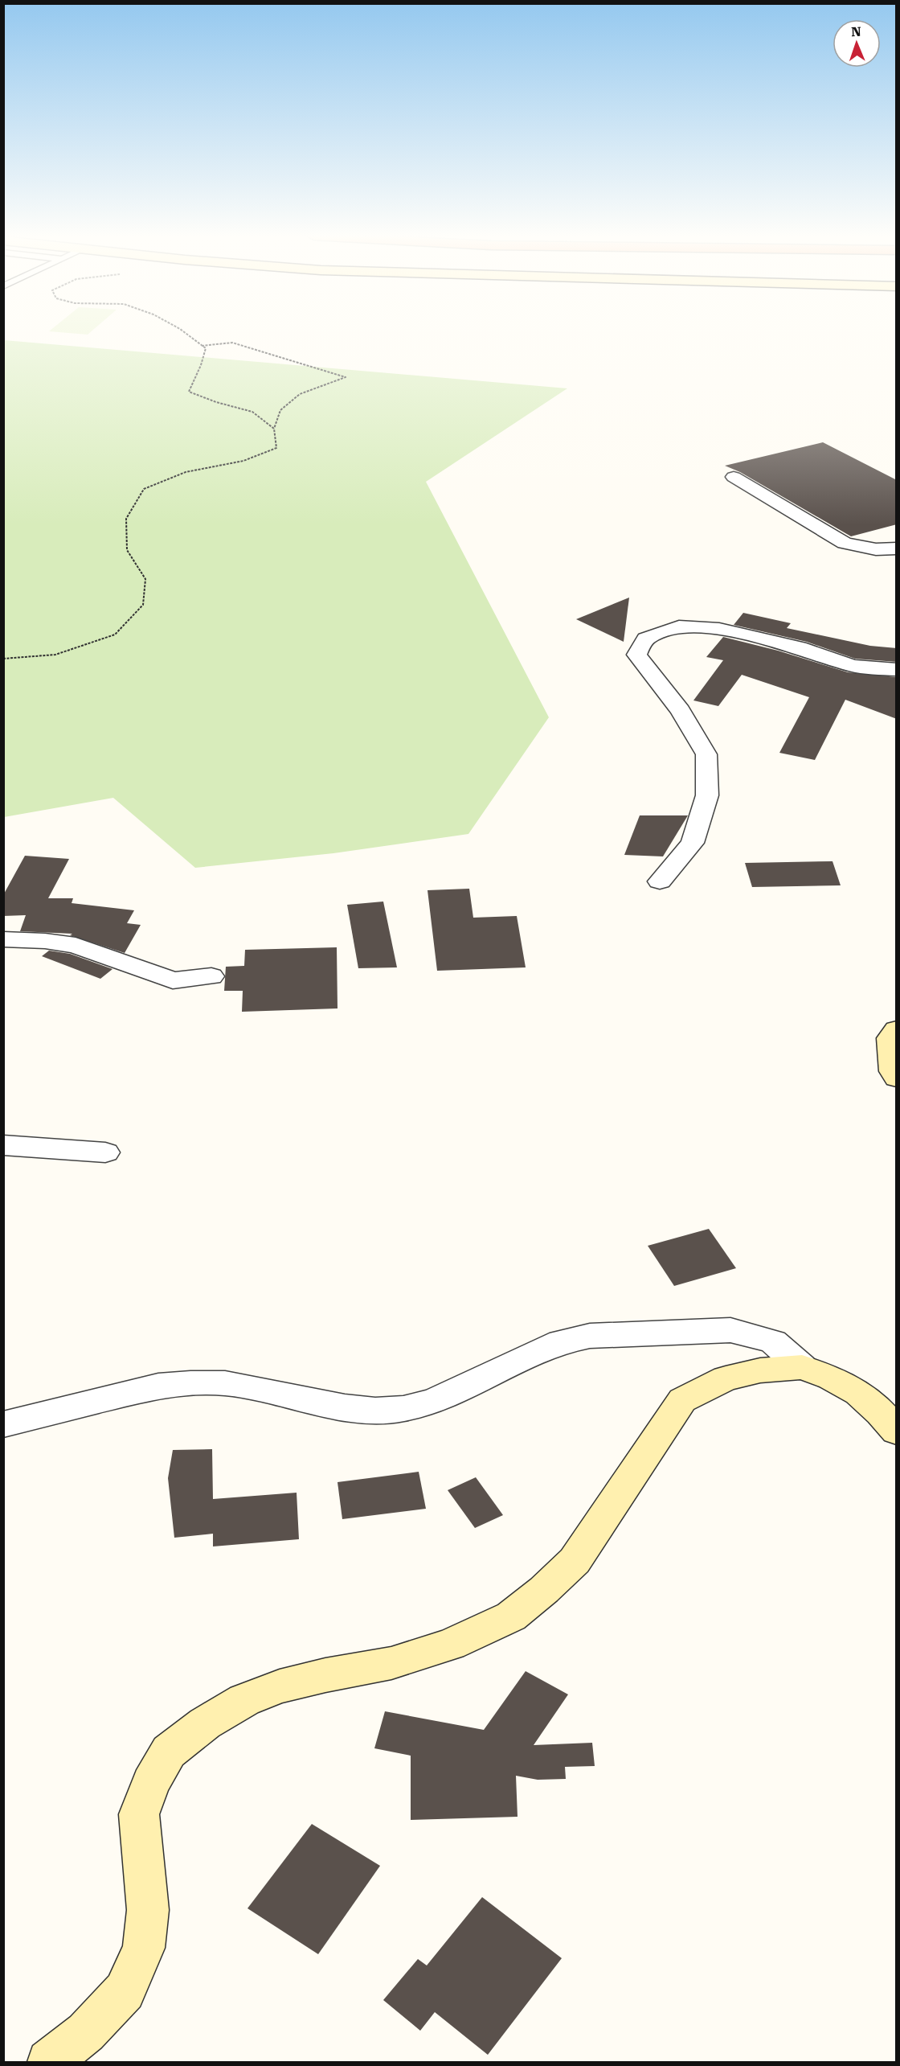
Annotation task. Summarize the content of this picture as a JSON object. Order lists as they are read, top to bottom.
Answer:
{
  "north": "top"
}
